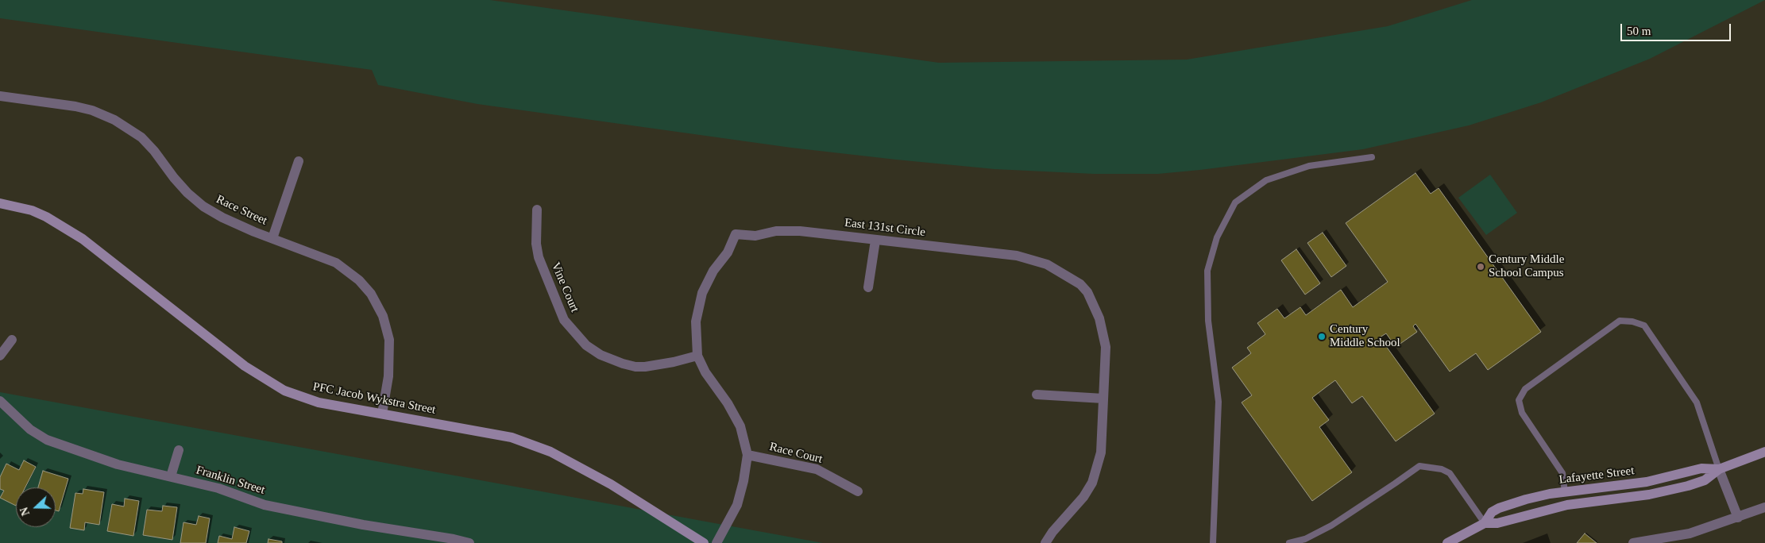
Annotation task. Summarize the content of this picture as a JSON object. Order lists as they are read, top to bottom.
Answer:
{
  "streets": {
    "street": [
      "Race Street",
      "East 131st Circle",
      "Vine Court",
      "PFC Jacob Wykstra Street",
      "Race Court",
      "Lafayette Street",
      "Franklin Street"
    ]
  },
  "crossings": [
    ["Race Street", "PFC Jacob Wykstra Street"],
    ["East 131st Circle", "Vine Court"],
    ["East 131st Circle", "Race Court"]
  ],
  "places": ["Century Middle School Campus", "Century Middle School"],
  "scale_bar": "50 m",
  "north": "left"
}
